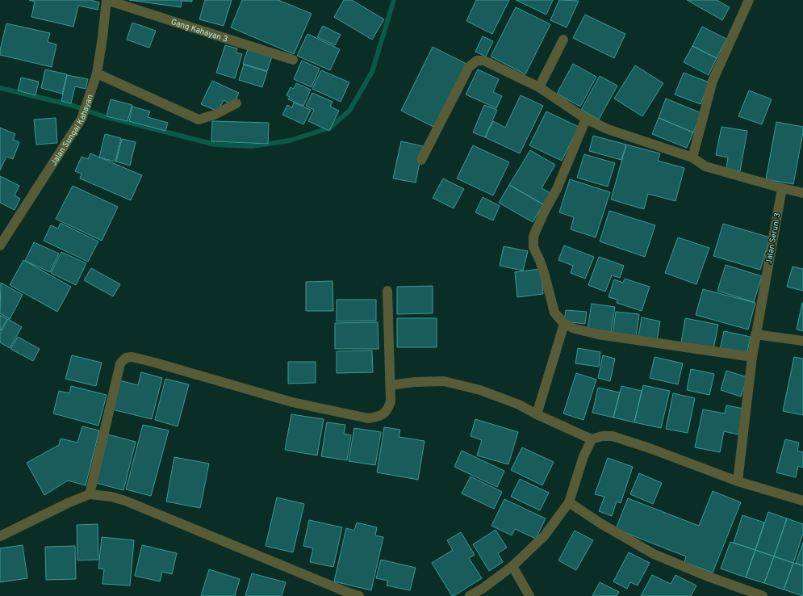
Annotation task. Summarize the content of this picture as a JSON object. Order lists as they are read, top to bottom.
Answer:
{
  "streets": {
    "street": ["Gang Kahayan 3", "Jalan Sungai Kahayan", "Jalan Seruni 3"]
  },
  "crossings": [
    ["Gang Kahayan 3", "Jalan Sungai Kahayan"]
  ]
}
